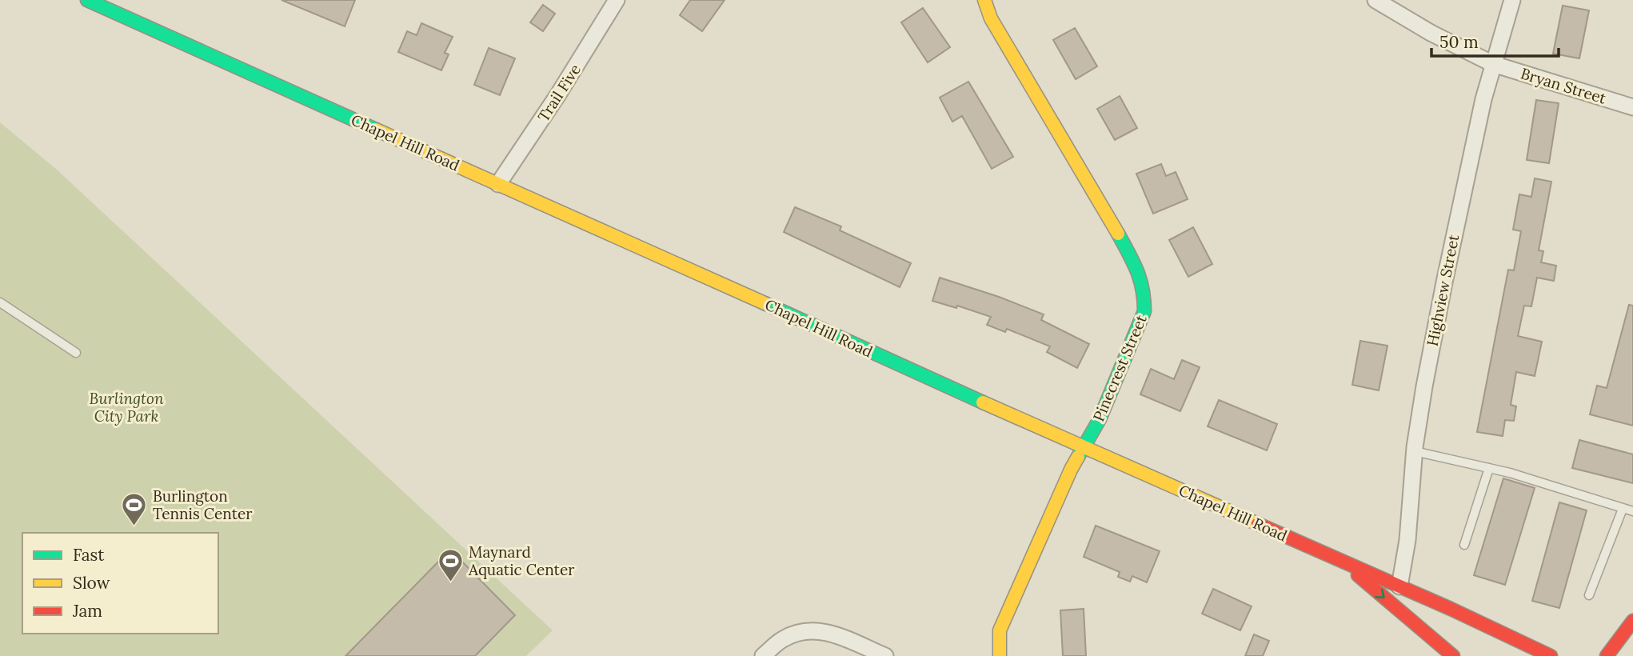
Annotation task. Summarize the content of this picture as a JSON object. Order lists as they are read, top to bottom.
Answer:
{
  "streets": {
    "main road": ["Chapel Hill Road", "Pinecrest Street"],
    "street": ["Bryan Street", "Trail Five", "Highview Street"]
  },
  "crossings": [
    ["Bryan Street", "Highview Street"],
    ["Trail Five", "Chapel Hill Road"],
    ["Chapel Hill Road", "Highview Street"],
    ["Chapel Hill Road", "Pinecrest Street"]
  ],
  "parks": ["Burlington City Park"],
  "places": {
    "sports": ["Burlington Tennis Center", "Maynard Aquatic Center"]
  },
  "legend": ["Fast", "Slow", "Jam"],
  "scale_bar": "50 m"
}
